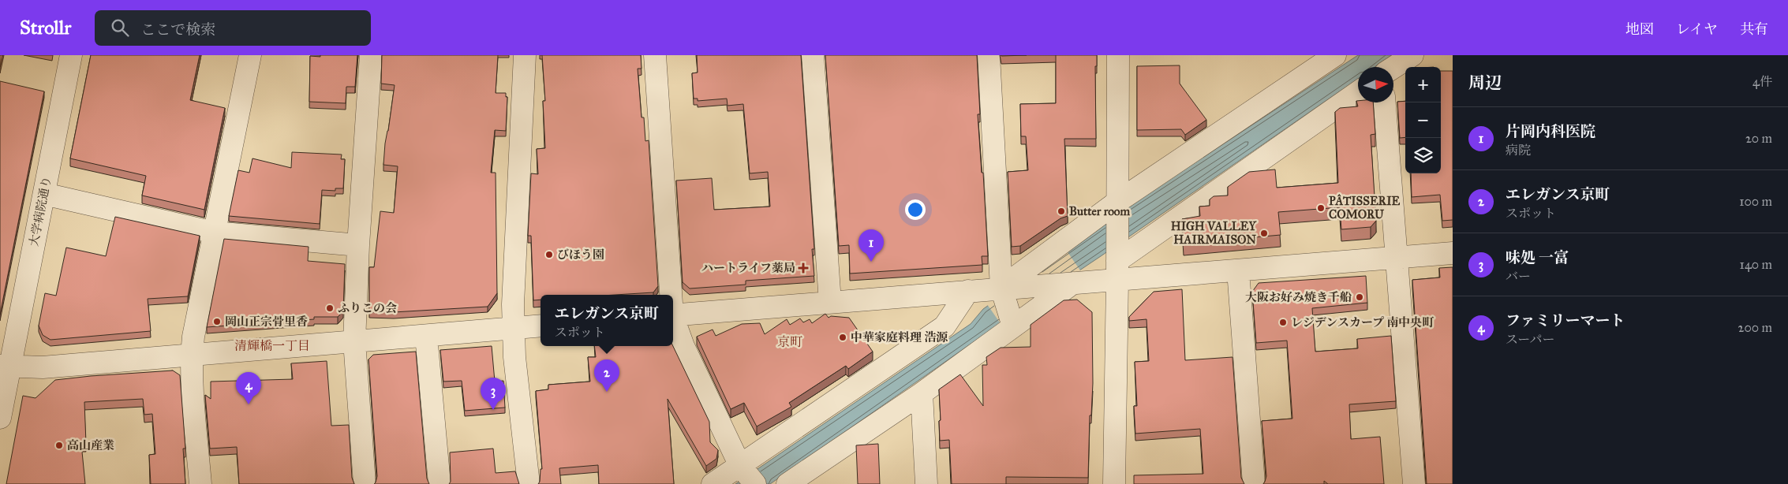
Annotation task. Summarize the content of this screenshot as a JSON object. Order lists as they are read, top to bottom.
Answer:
{
  "streets": {
    "street": ["大学病院通り"]
  },
  "districts": ["京町", "清輝橋一丁目"],
  "places": {
    "other": [
      "PÂTISSERIE COMORU",
      "Butter room",
      "HIGH VALLEY HAIRMAISON",
      "びほう園",
      "大阪お好み焼き千船",
      "ふりこの会",
      "岡山正宗骨里香",
      "レジデンスカープ 南中央町",
      "中華家庭料理 浩源",
      "高山産業"
    ],
    "health": ["ハートライフ薬局"]
  },
  "north": "right",
  "page": {
    "header": "Strollr",
    "search": "ここで検索",
    "nav": ["地図", "レイヤ", "共有"],
    "heading": ["周辺", "4件"],
    "map_buttons": ["+", "−"],
    "list": [
      {
        "mark": "1",
        "name": "片岡内科医院",
        "note": "病院",
        "value": "20 m"
      },
      {
        "mark": "2",
        "name": "エレガンス京町",
        "note": "スポット",
        "value": "100 m"
      },
      {
        "mark": "3",
        "name": "味処 一富",
        "note": "バー",
        "value": "140 m"
      },
      {
        "mark": "4",
        "name": "ファミリーマート",
        "note": "スーパー",
        "value": "200 m"
      }
    ],
    "pins": [
      "1",
      "2",
      "4",
      "3"
    ],
    "popup": ["エレガンス京町", "スポット"]
  }
}
